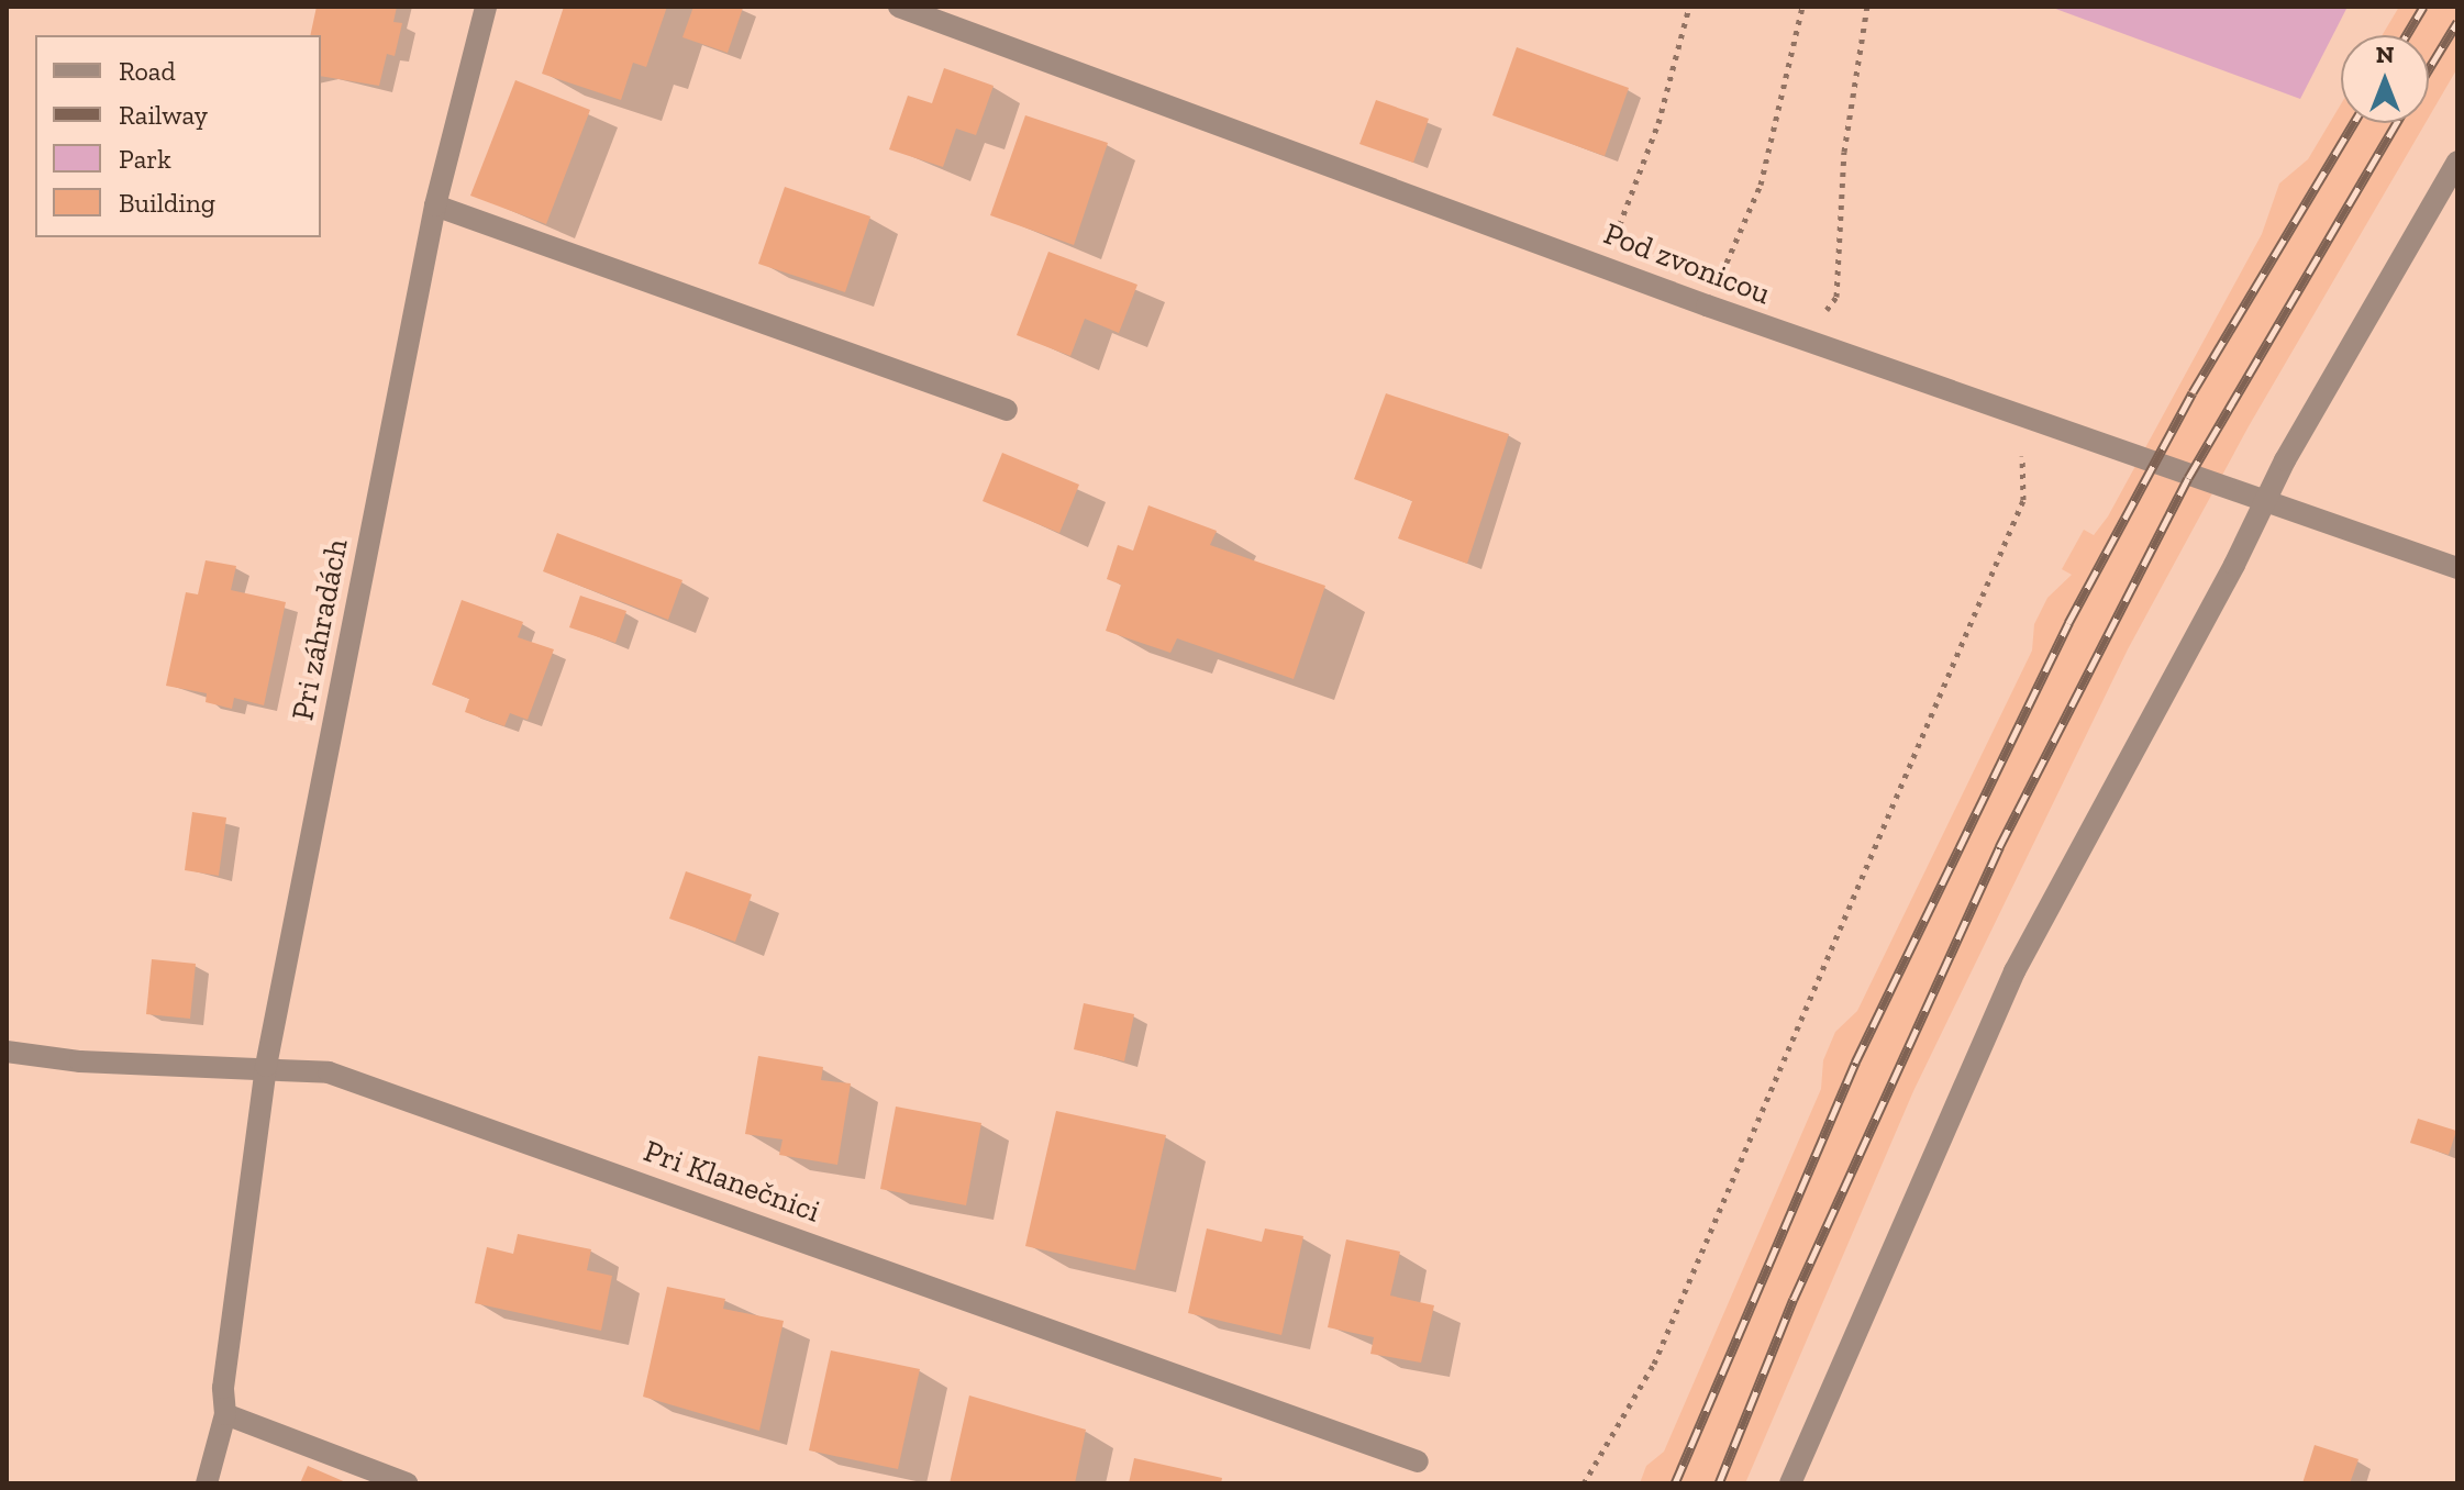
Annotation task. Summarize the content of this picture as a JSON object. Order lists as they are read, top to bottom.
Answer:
{
  "streets": {
    "street": ["Pod zvonicou", "Pri záhradách", "Pri Klanečnici"]
  },
  "crossings": [
    ["Pri záhradách", "Pri Klanečnici"]
  ],
  "legend": [
    "Road",
    "Railway",
    "Park",
    "Building"
  ],
  "north": "top"
}
